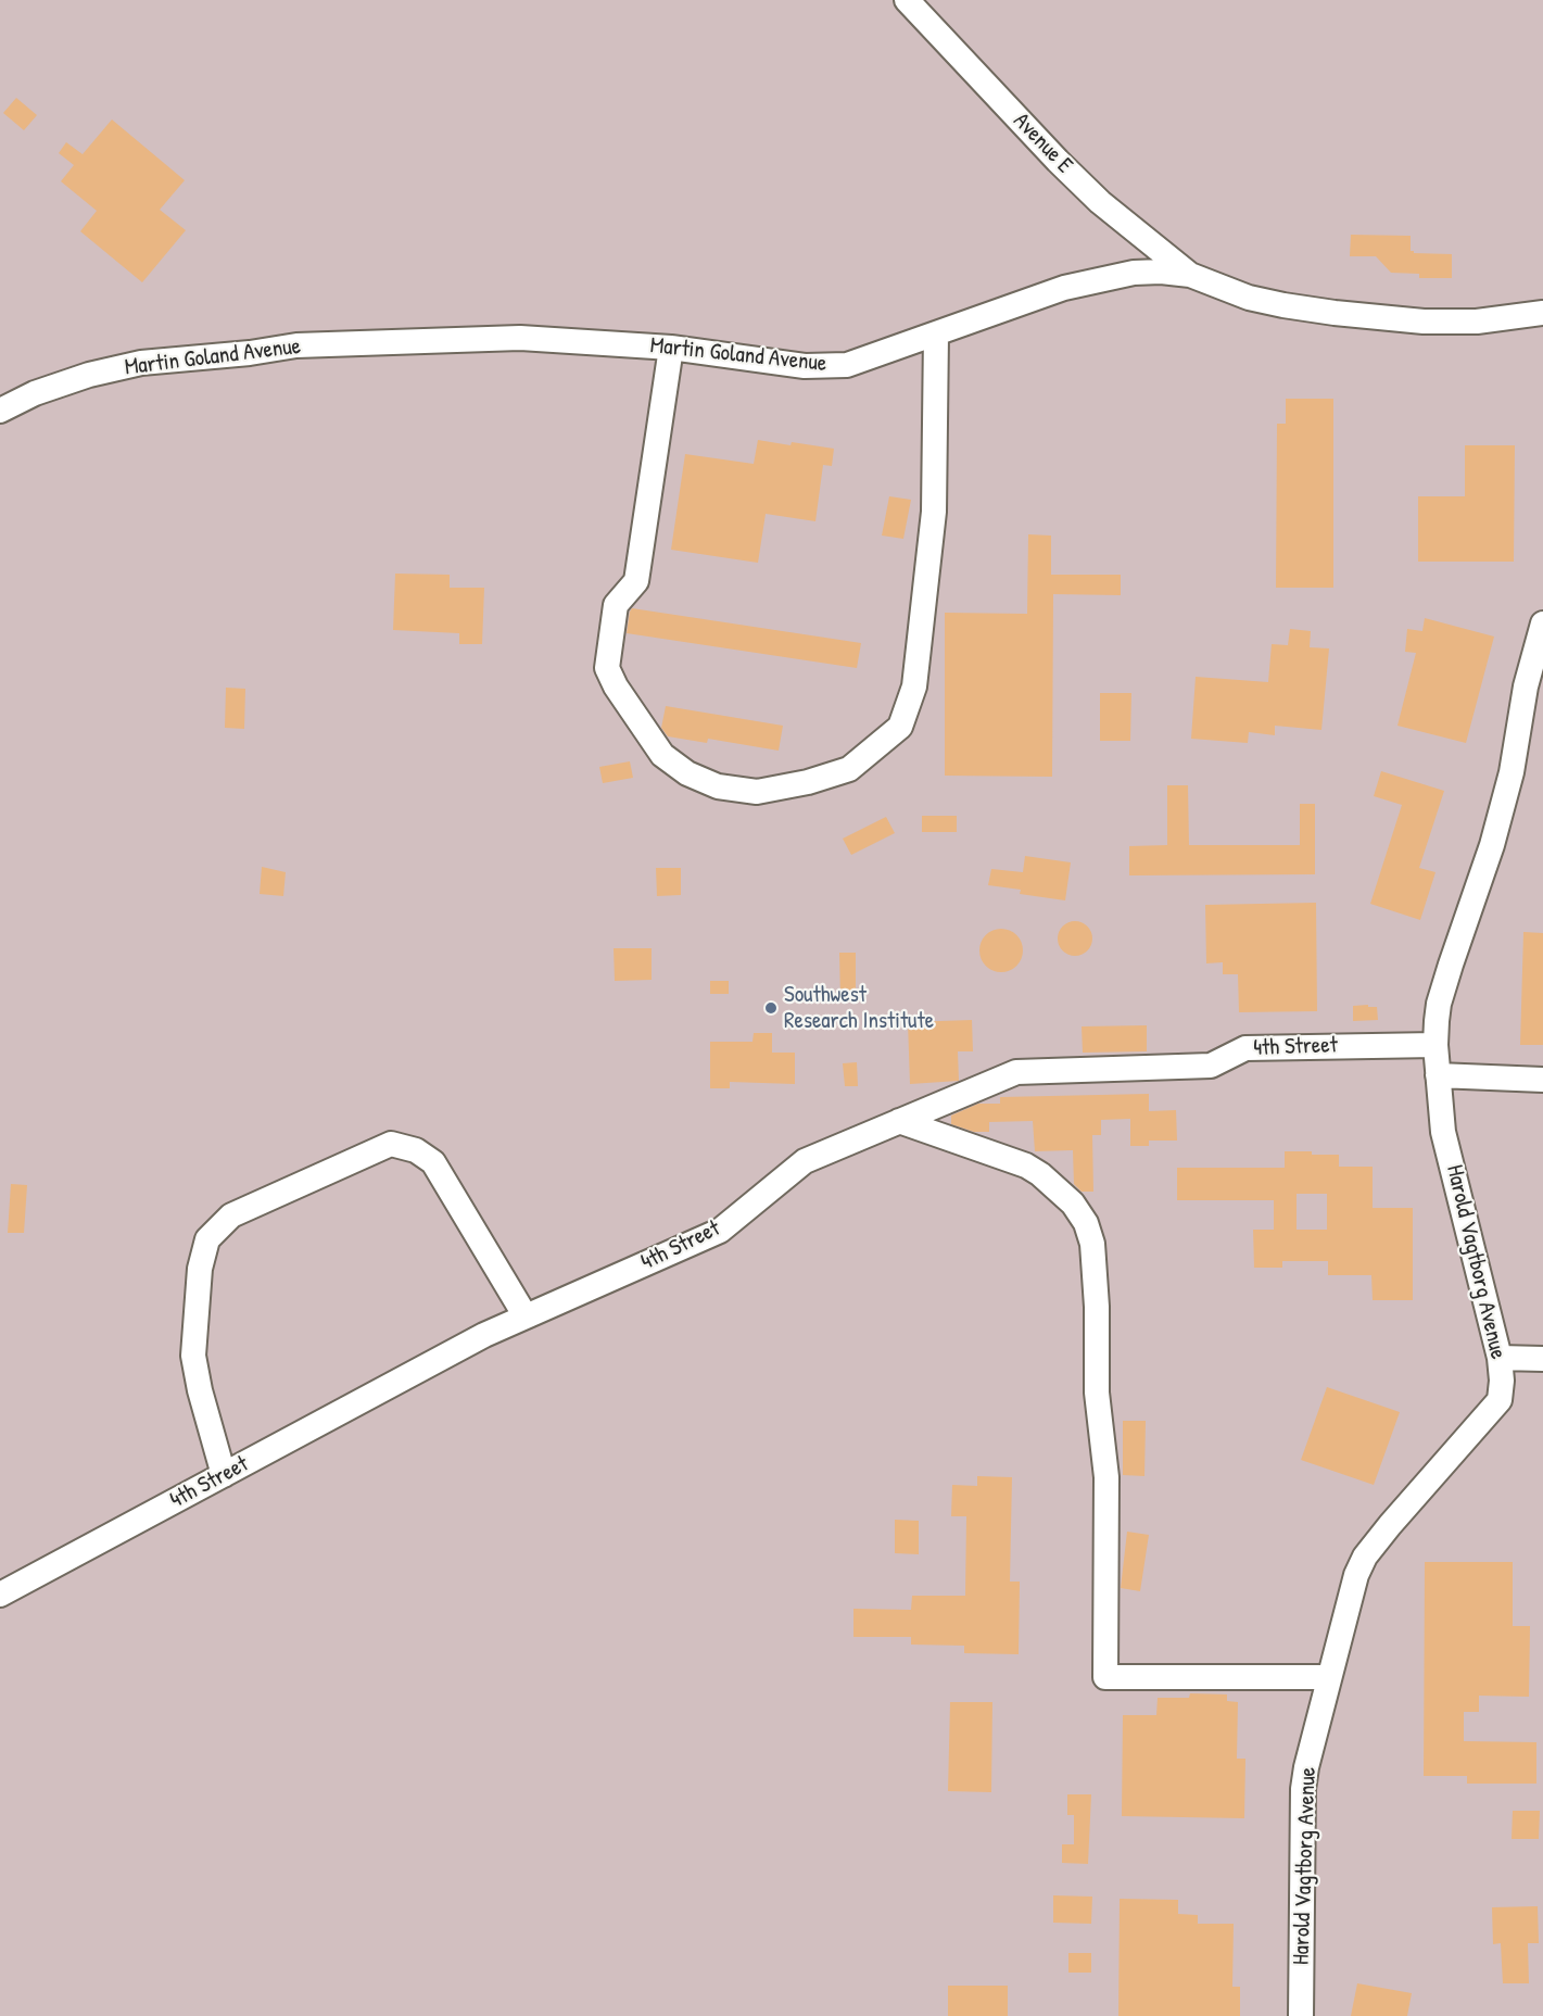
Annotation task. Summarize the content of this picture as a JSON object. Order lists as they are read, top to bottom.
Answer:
{
  "streets": {
    "street": [
      "Avenue E",
      "Martin Goland Avenue",
      "4th Street",
      "Harold Vagtborg Avenue"
    ]
  },
  "crossings": [
    ["Avenue E", "Martin Goland Avenue"],
    ["4th Street", "Harold Vagtborg Avenue"]
  ],
  "places": ["Southwest Research Institute"]
}
